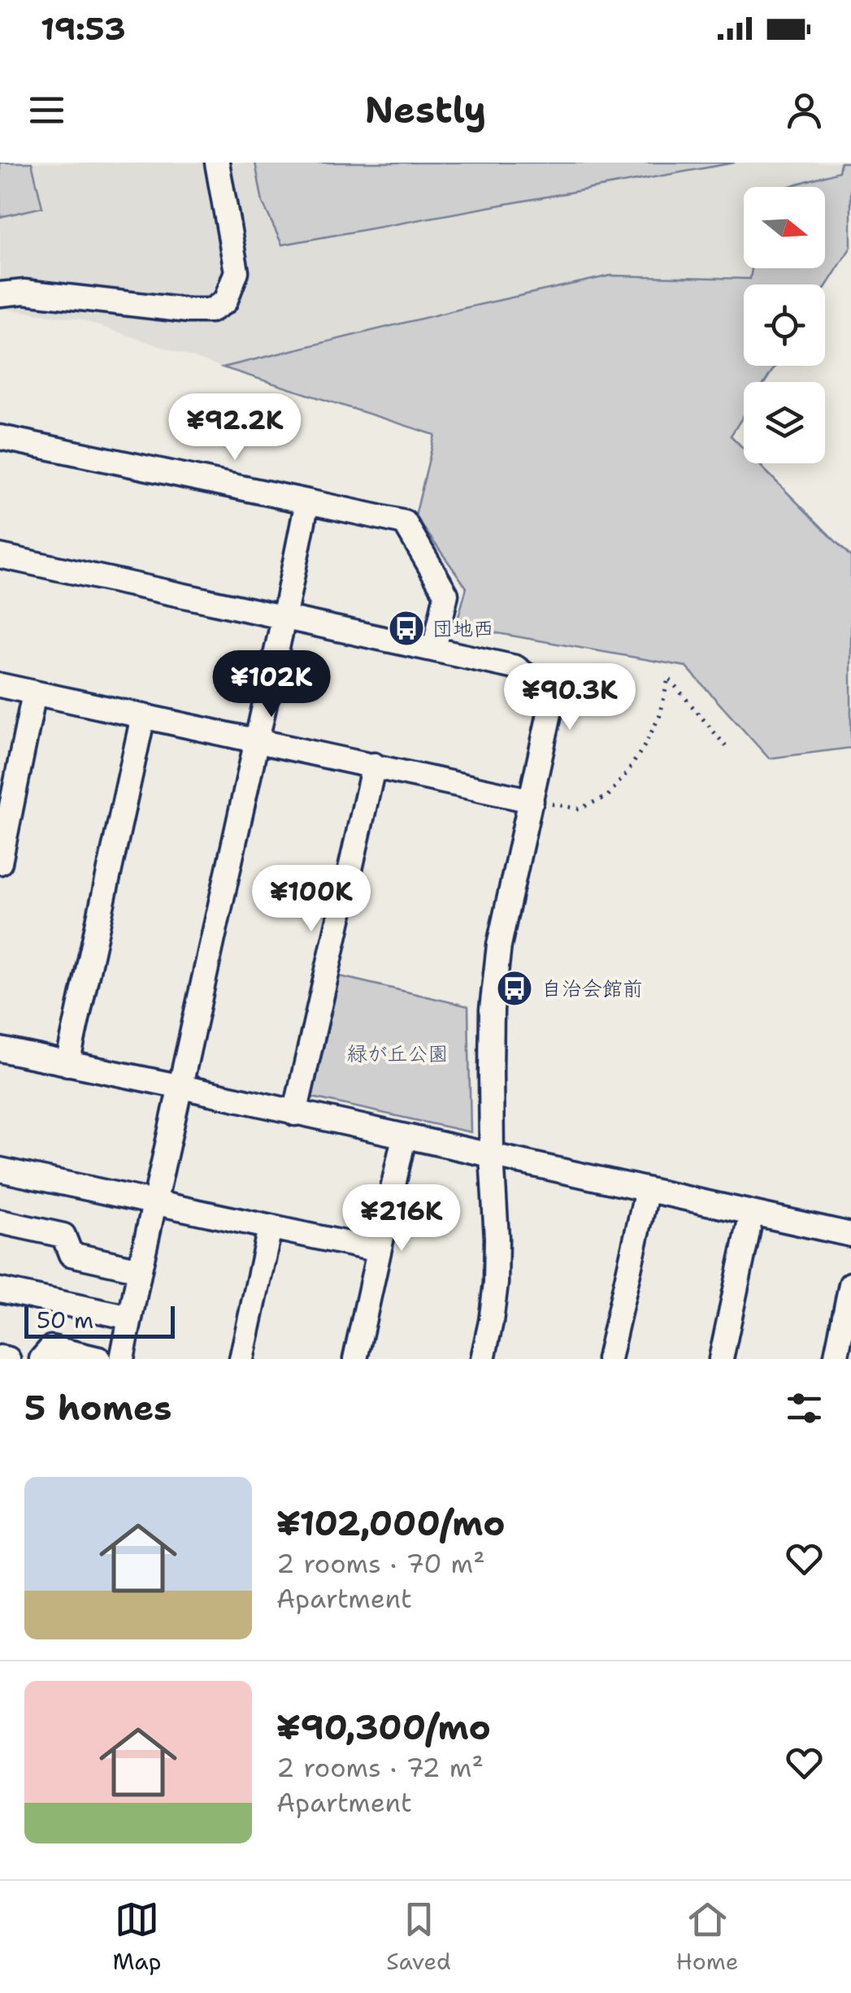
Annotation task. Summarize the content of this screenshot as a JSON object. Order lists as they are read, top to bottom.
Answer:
{
  "parks": ["緑が丘公園"],
  "places": {
    "bus stop": ["団地西", "自治会館前"]
  },
  "scale_bar": "50 m",
  "north": "right",
  "page": {
    "status": "19:53",
    "header": "Nestly",
    "price": [
      "¥92.2K",
      "¥102K",
      "¥90.3K",
      "¥100K",
      "¥216K"
    ],
    "scale": "50 m",
    "heading": "5 homes",
    "list": [
      {
        "name": "¥102,000/mo",
        "note": "2 rooms · 70 m² · Apartment"
      },
      {
        "name": "¥90,300/mo",
        "note": "2 rooms · 72 m² · Apartment"
      }
    ],
    "tabs": ["Map", "Saved", "Home"]
  }
}
